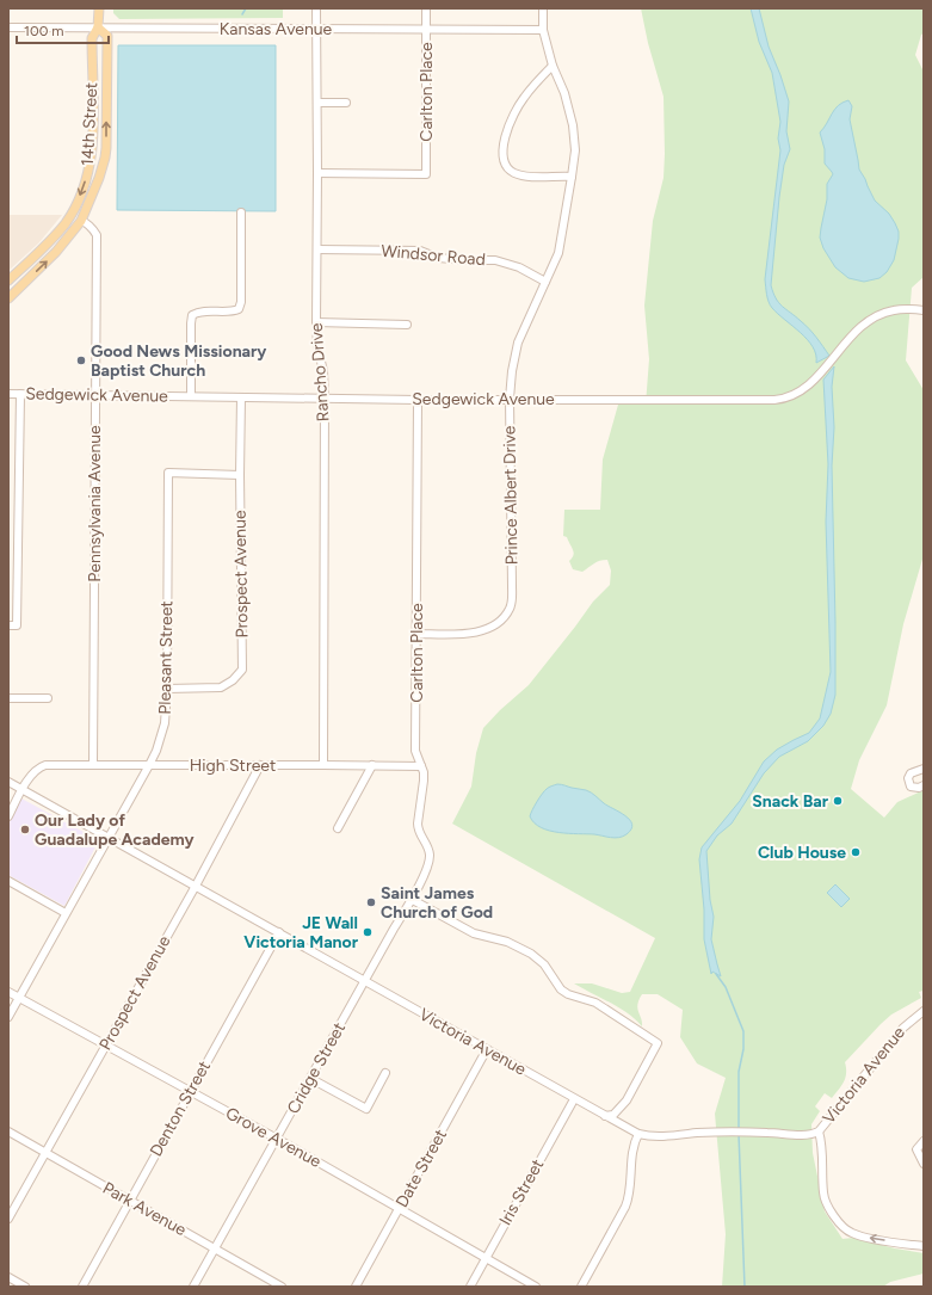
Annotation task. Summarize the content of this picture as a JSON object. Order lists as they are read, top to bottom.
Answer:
{
  "streets": {
    "main road": ["14th Street"],
    "street": [
      "Kansas Avenue",
      "Carlton Place",
      "Windsor Road",
      "Rancho Drive",
      "Sedgewick Avenue",
      "Prince Albert Drive",
      "Pennsylvania Avenue",
      "Prospect Avenue",
      "Pleasant Street",
      "High Street",
      "Victoria Avenue",
      "Cridge Street",
      "Denton Street",
      "Grove Avenue",
      "Date Street",
      "Iris Street",
      "Park Avenue"
    ]
  },
  "crossings": [
    ["Kansas Avenue", "Carlton Place"],
    ["Kansas Avenue", "14th Street"],
    ["Kansas Avenue", "Rancho Drive"],
    ["Kansas Avenue", "Prince Albert Drive"],
    ["Carlton Place", "Rancho Drive"],
    ["Carlton Place", "Sedgewick Avenue"],
    ["Carlton Place", "Prince Albert Drive"],
    ["Carlton Place", "High Street"],
    ["Carlton Place", "Cridge Street"],
    ["Windsor Road", "Rancho Drive"],
    ["Windsor Road", "Prince Albert Drive"],
    ["Rancho Drive", "Sedgewick Avenue"],
    ["Rancho Drive", "High Street"],
    ["Sedgewick Avenue", "Prince Albert Drive"],
    ["Sedgewick Avenue", "Pennsylvania Avenue"],
    ["Sedgewick Avenue", "Prospect Avenue"],
    ["Pennsylvania Avenue", "High Street"],
    ["Prospect Avenue", "Pleasant Street"],
    ["Prospect Avenue", "High Street"],
    ["Prospect Avenue", "Victoria Avenue"],
    ["Prospect Avenue", "Grove Avenue"],
    ["Prospect Avenue", "Park Avenue"],
    ["Pleasant Street", "High Street"],
    ["Pleasant Street", "Victoria Avenue"],
    ["Pleasant Street", "Grove Avenue"],
    ["High Street", "Victoria Avenue"],
    ["Victoria Avenue", "Cridge Street"],
    ["Victoria Avenue", "Denton Street"],
    ["Victoria Avenue", "Date Street"],
    ["Victoria Avenue", "Iris Street"],
    ["Cridge Street", "Grove Avenue"],
    ["Cridge Street", "Park Avenue"],
    ["Denton Street", "Grove Avenue"],
    ["Denton Street", "Park Avenue"],
    ["Grove Avenue", "Date Street"],
    ["Grove Avenue", "Iris Street"]
  ],
  "places": [
    "Good News Missionary Baptist Church",
    "Snack Bar",
    "Our Lady of Guadalupe Academy",
    "Club House",
    "Saint James Church of God",
    "JE Wall Victoria Manor"
  ],
  "scale_bar": "100 m"
}
